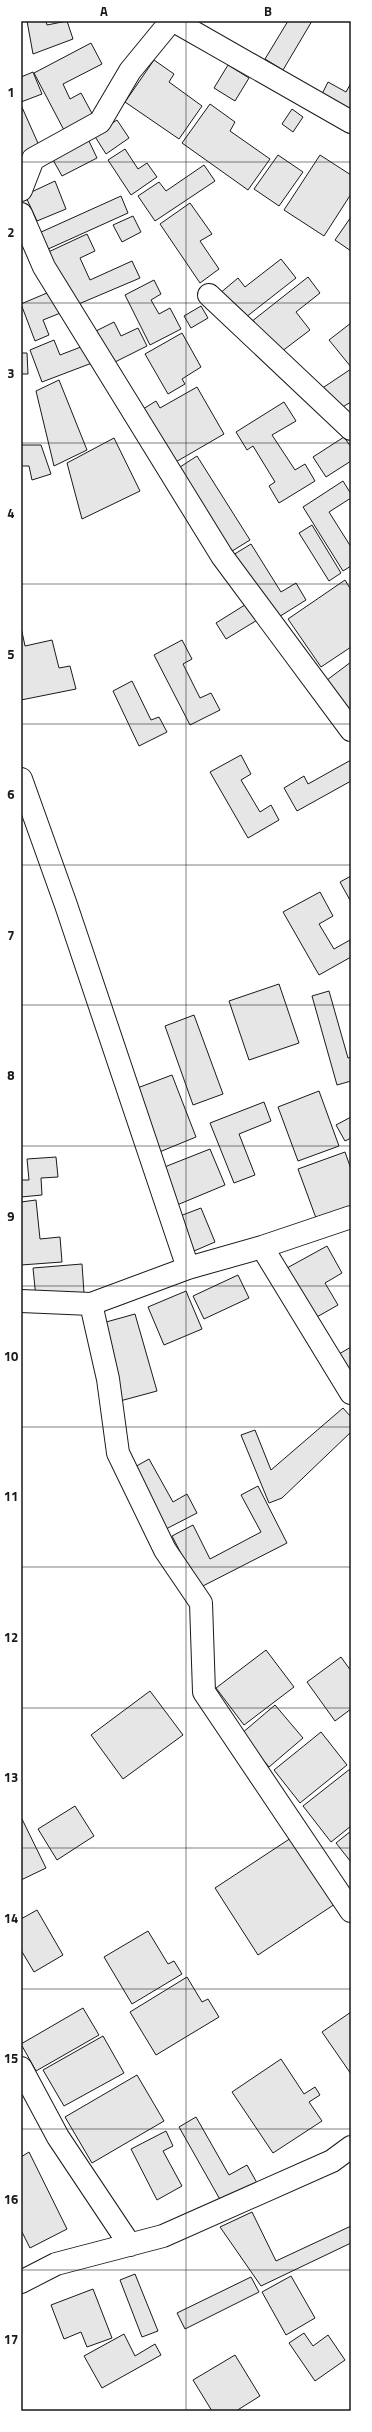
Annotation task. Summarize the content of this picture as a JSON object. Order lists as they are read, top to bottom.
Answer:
{
  "grid": {
    "columns": ["A", "B"],
    "rows": [
      "1",
      "2",
      "3",
      "4",
      "5",
      "6",
      "7",
      "8",
      "9",
      "10",
      "11",
      "12",
      "13",
      "14",
      "15",
      "16",
      "17"
    ]
  }
}
